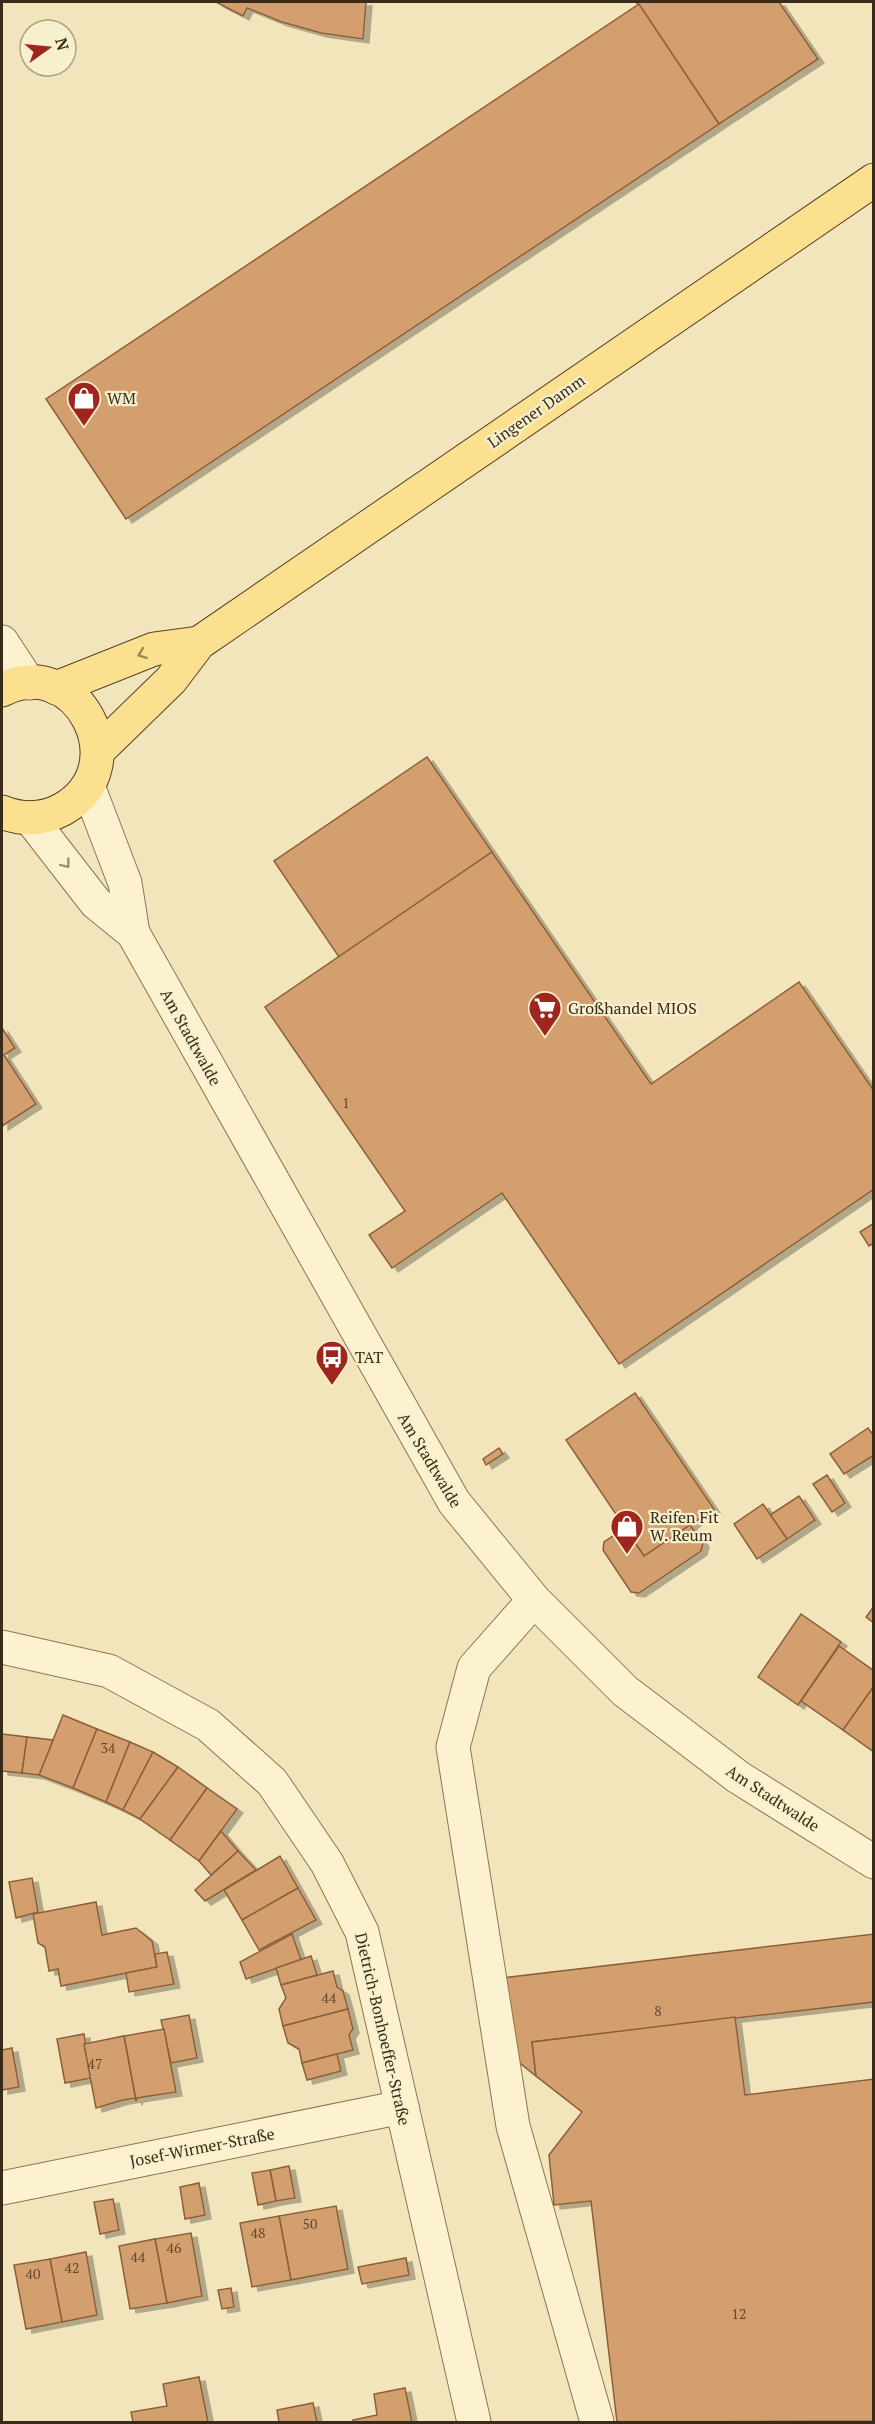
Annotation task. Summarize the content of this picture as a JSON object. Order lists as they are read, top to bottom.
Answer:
{
  "streets": {
    "main road": ["Lingener Damm"],
    "street": ["Am Stadtwalde", "Dietrich-Bonhoeffer-Straße", "Josef-Wirmer-Straße"]
  },
  "crossings": [
    ["Dietrich-Bonhoeffer-Straße", "Josef-Wirmer-Straße"]
  ],
  "places": {
    "shop": ["WM", "Reifen Fit W. Reum"],
    "supermarket": ["Großhandel MIOS"],
    "bus stop": ["TAT"]
  },
  "house_numbers": [
    "1",
    "34",
    "44",
    "8",
    "47",
    "50",
    "48",
    "46",
    "44",
    "42",
    "40",
    "12"
  ],
  "north": "right"
}
